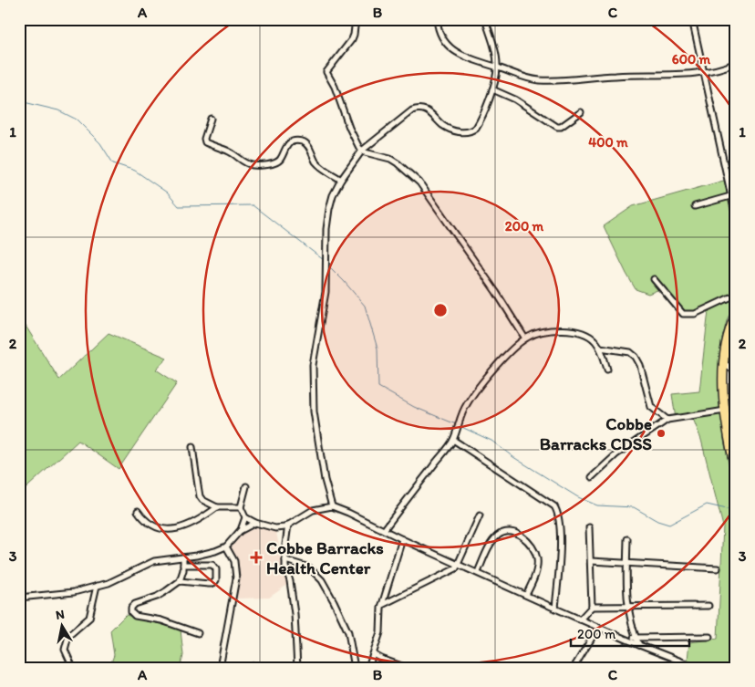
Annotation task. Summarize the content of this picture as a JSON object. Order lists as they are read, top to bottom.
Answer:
{
  "places": {
    "other": ["Cobbe Barracks CDSS"],
    "health": ["Cobbe Barracks Health Center"]
  },
  "scale_bar": "200 m",
  "north": "top",
  "grid": {
    "columns": ["A", "B", "C"],
    "rows": ["1", "2", "3"]
  },
  "rings": ["600 m", "400 m", "200 m"]
}
